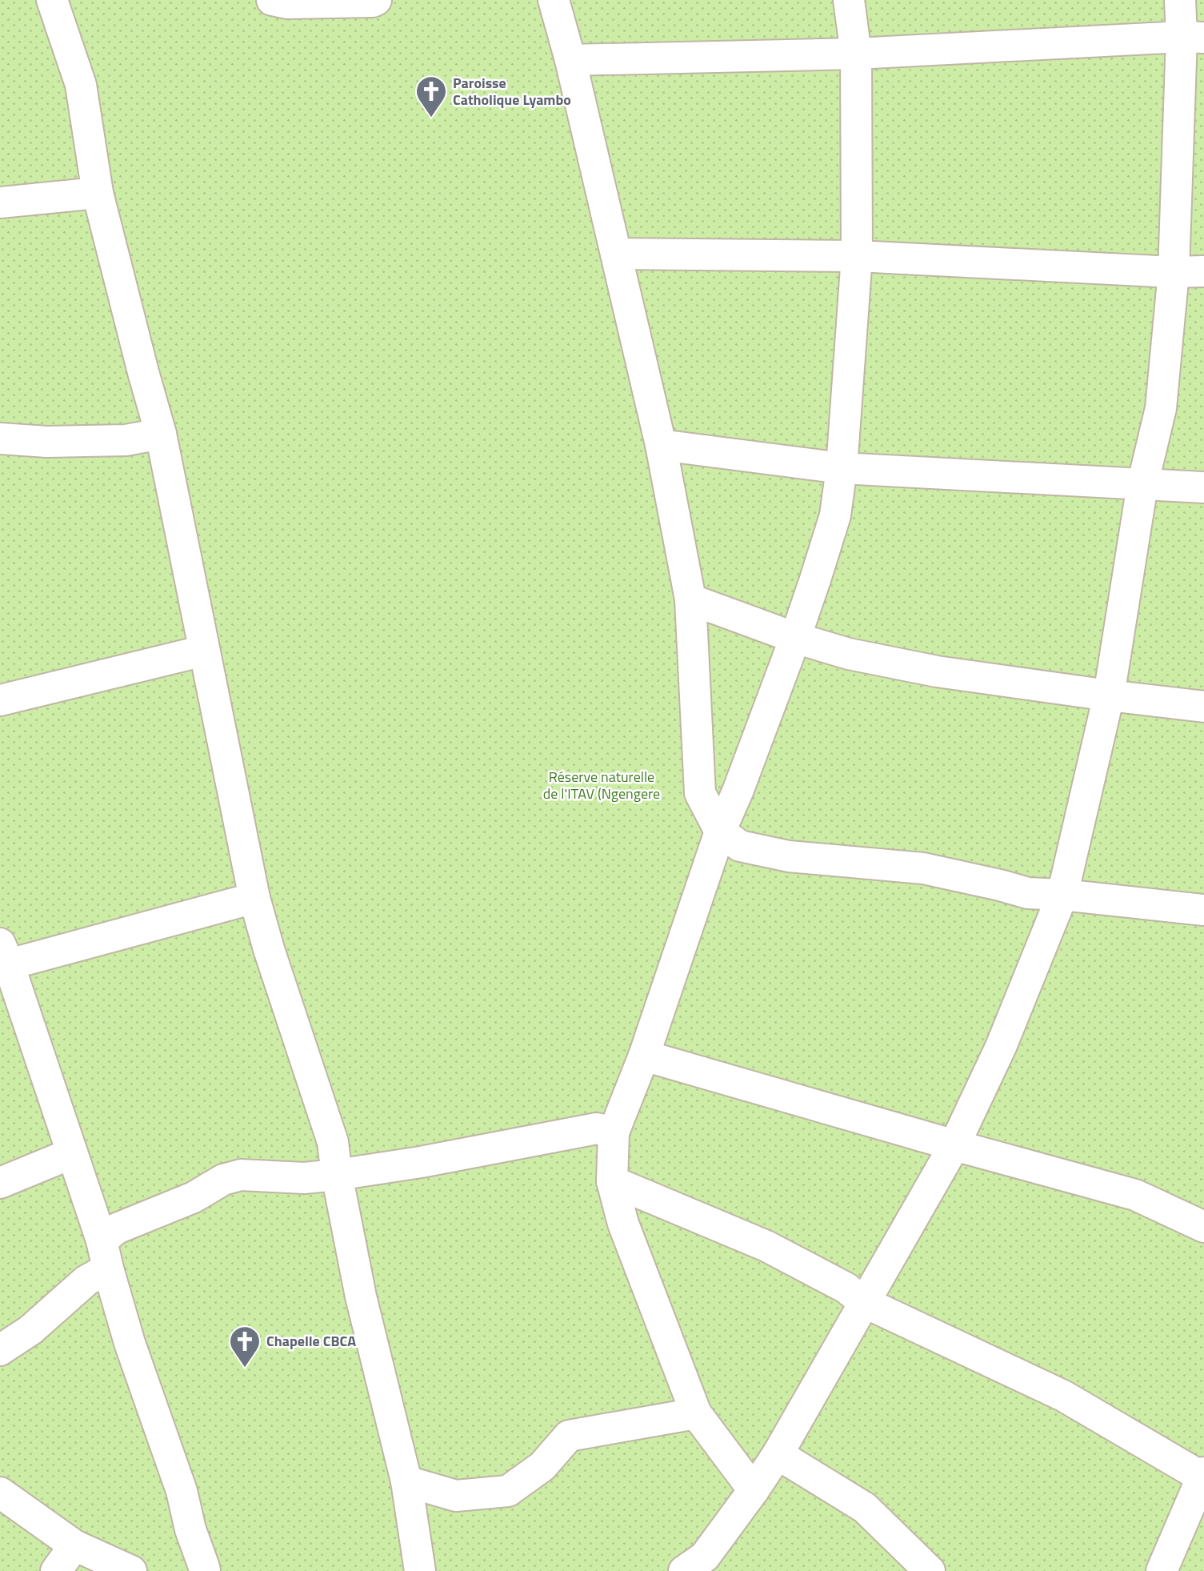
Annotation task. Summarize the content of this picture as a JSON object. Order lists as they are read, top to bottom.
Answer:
{
  "parks": ["Réserve naturelle de l'ITAV (Ngengere"],
  "places": {
    "church": ["Paroisse Catholique Lyambo", "Chapelle CBCA"]
  }
}
